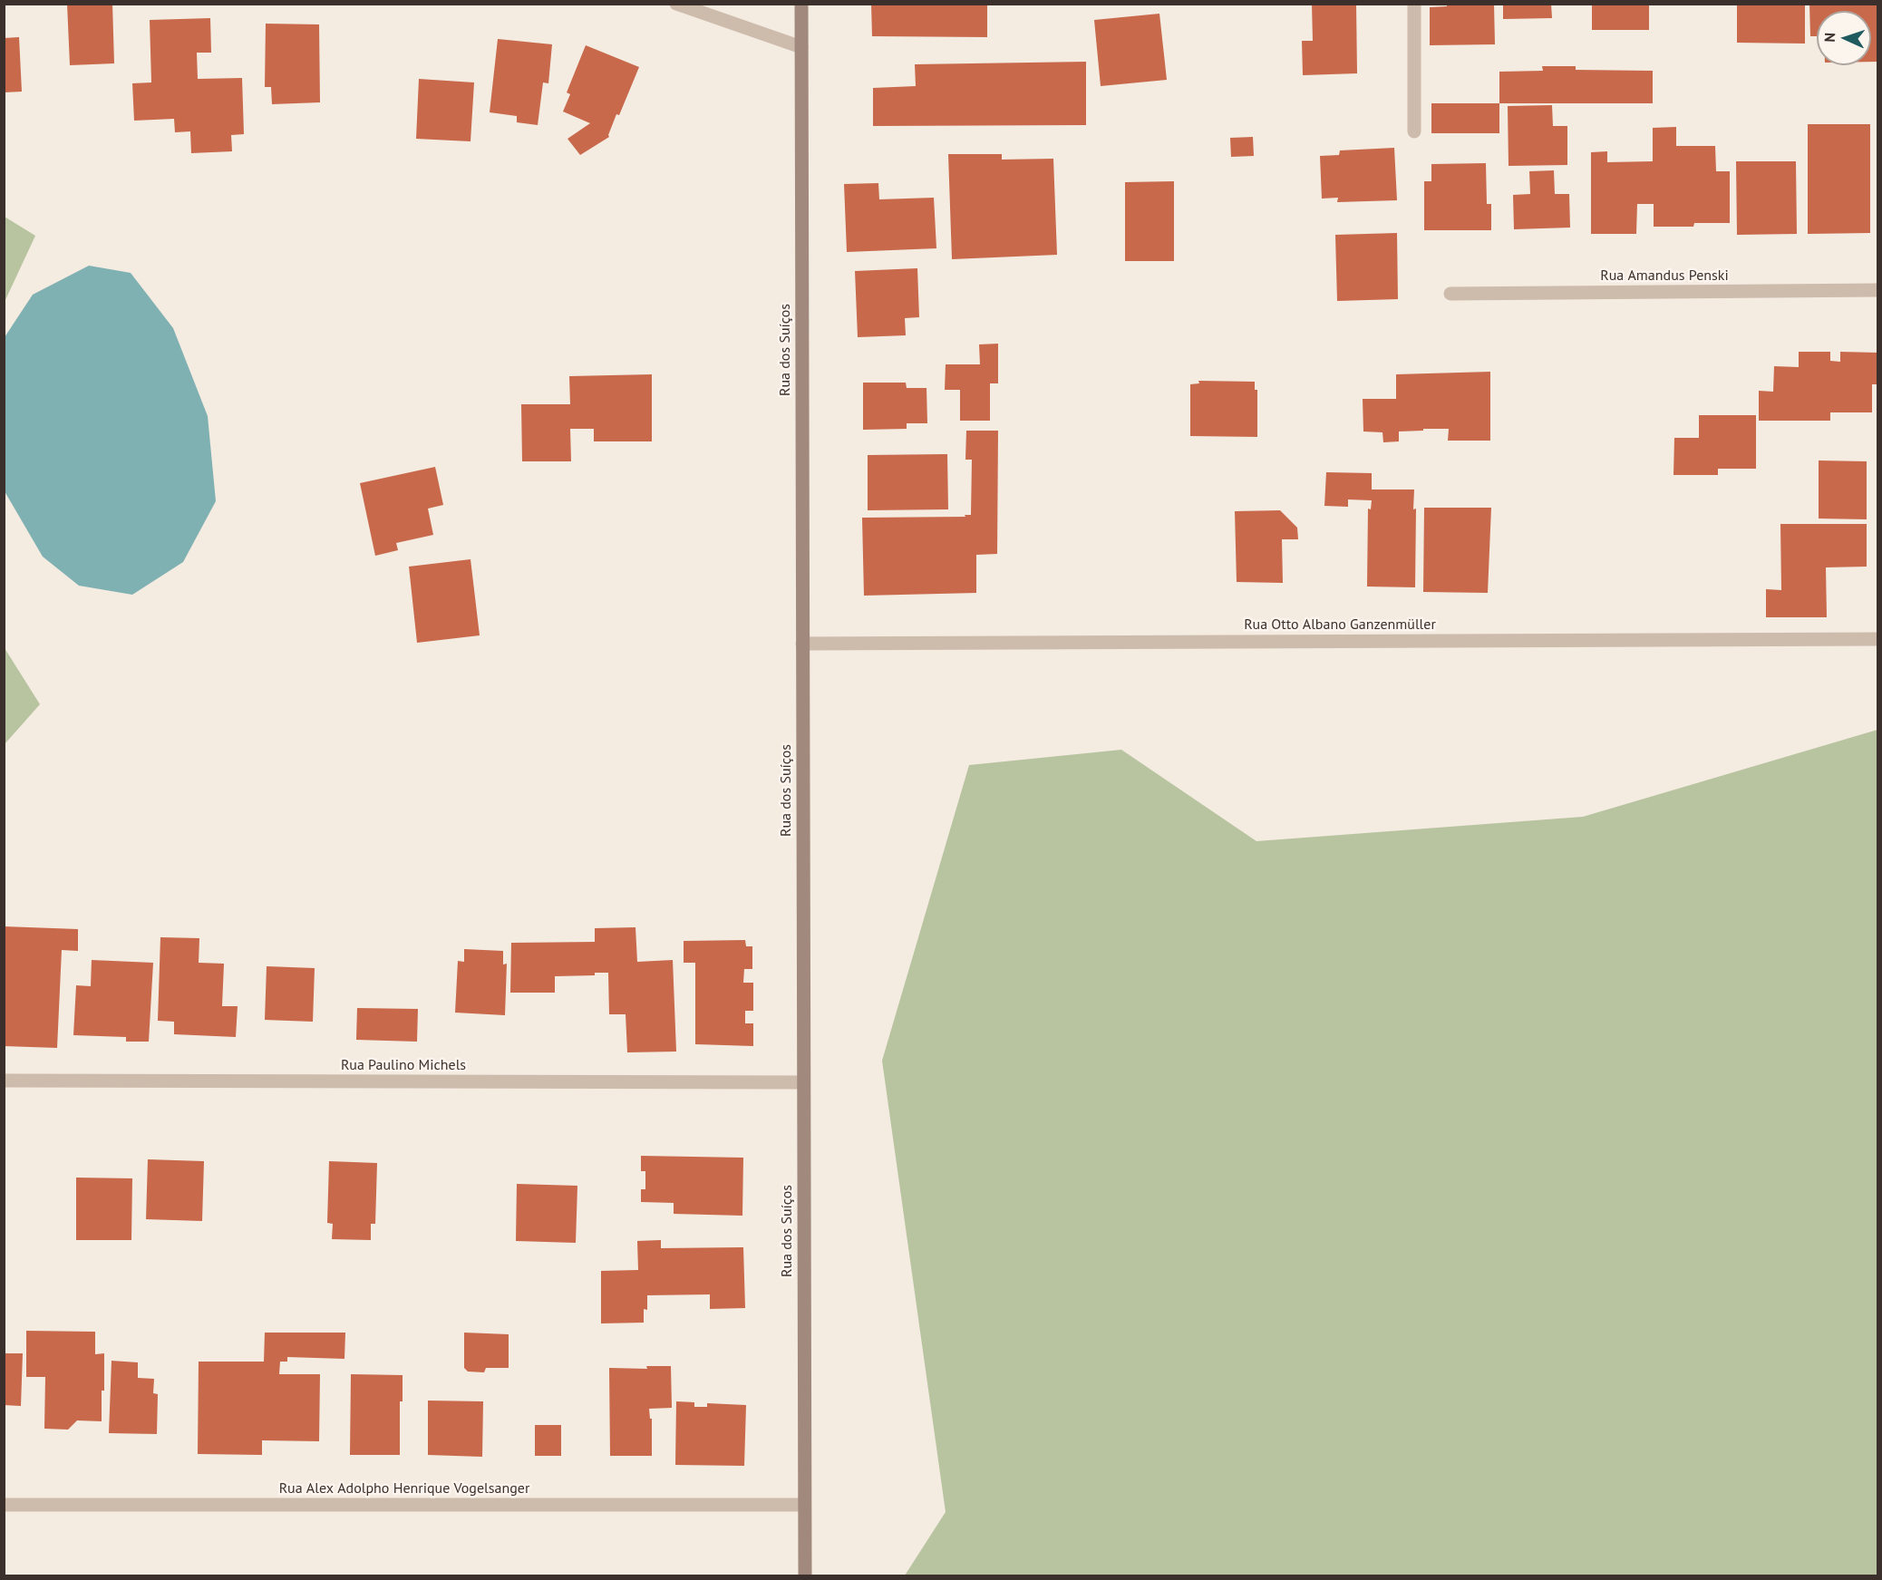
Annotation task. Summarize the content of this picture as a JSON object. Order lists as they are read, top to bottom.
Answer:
{
  "streets": {
    "street": [
      "Rua Amandus Penski",
      "Rua dos Suíços",
      "Rua Otto Albano Ganzenmüller",
      "Rua Paulino Michels",
      "Rua Alex Adolpho Henrique Vogelsanger"
    ]
  },
  "crossings": [
    ["Rua dos Suíços", "Rua Otto Albano Ganzenmüller"],
    ["Rua dos Suíços", "Rua Paulino Michels"],
    ["Rua dos Suíços", "Rua Alex Adolpho Henrique Vogelsanger"]
  ],
  "north": "left"
}
